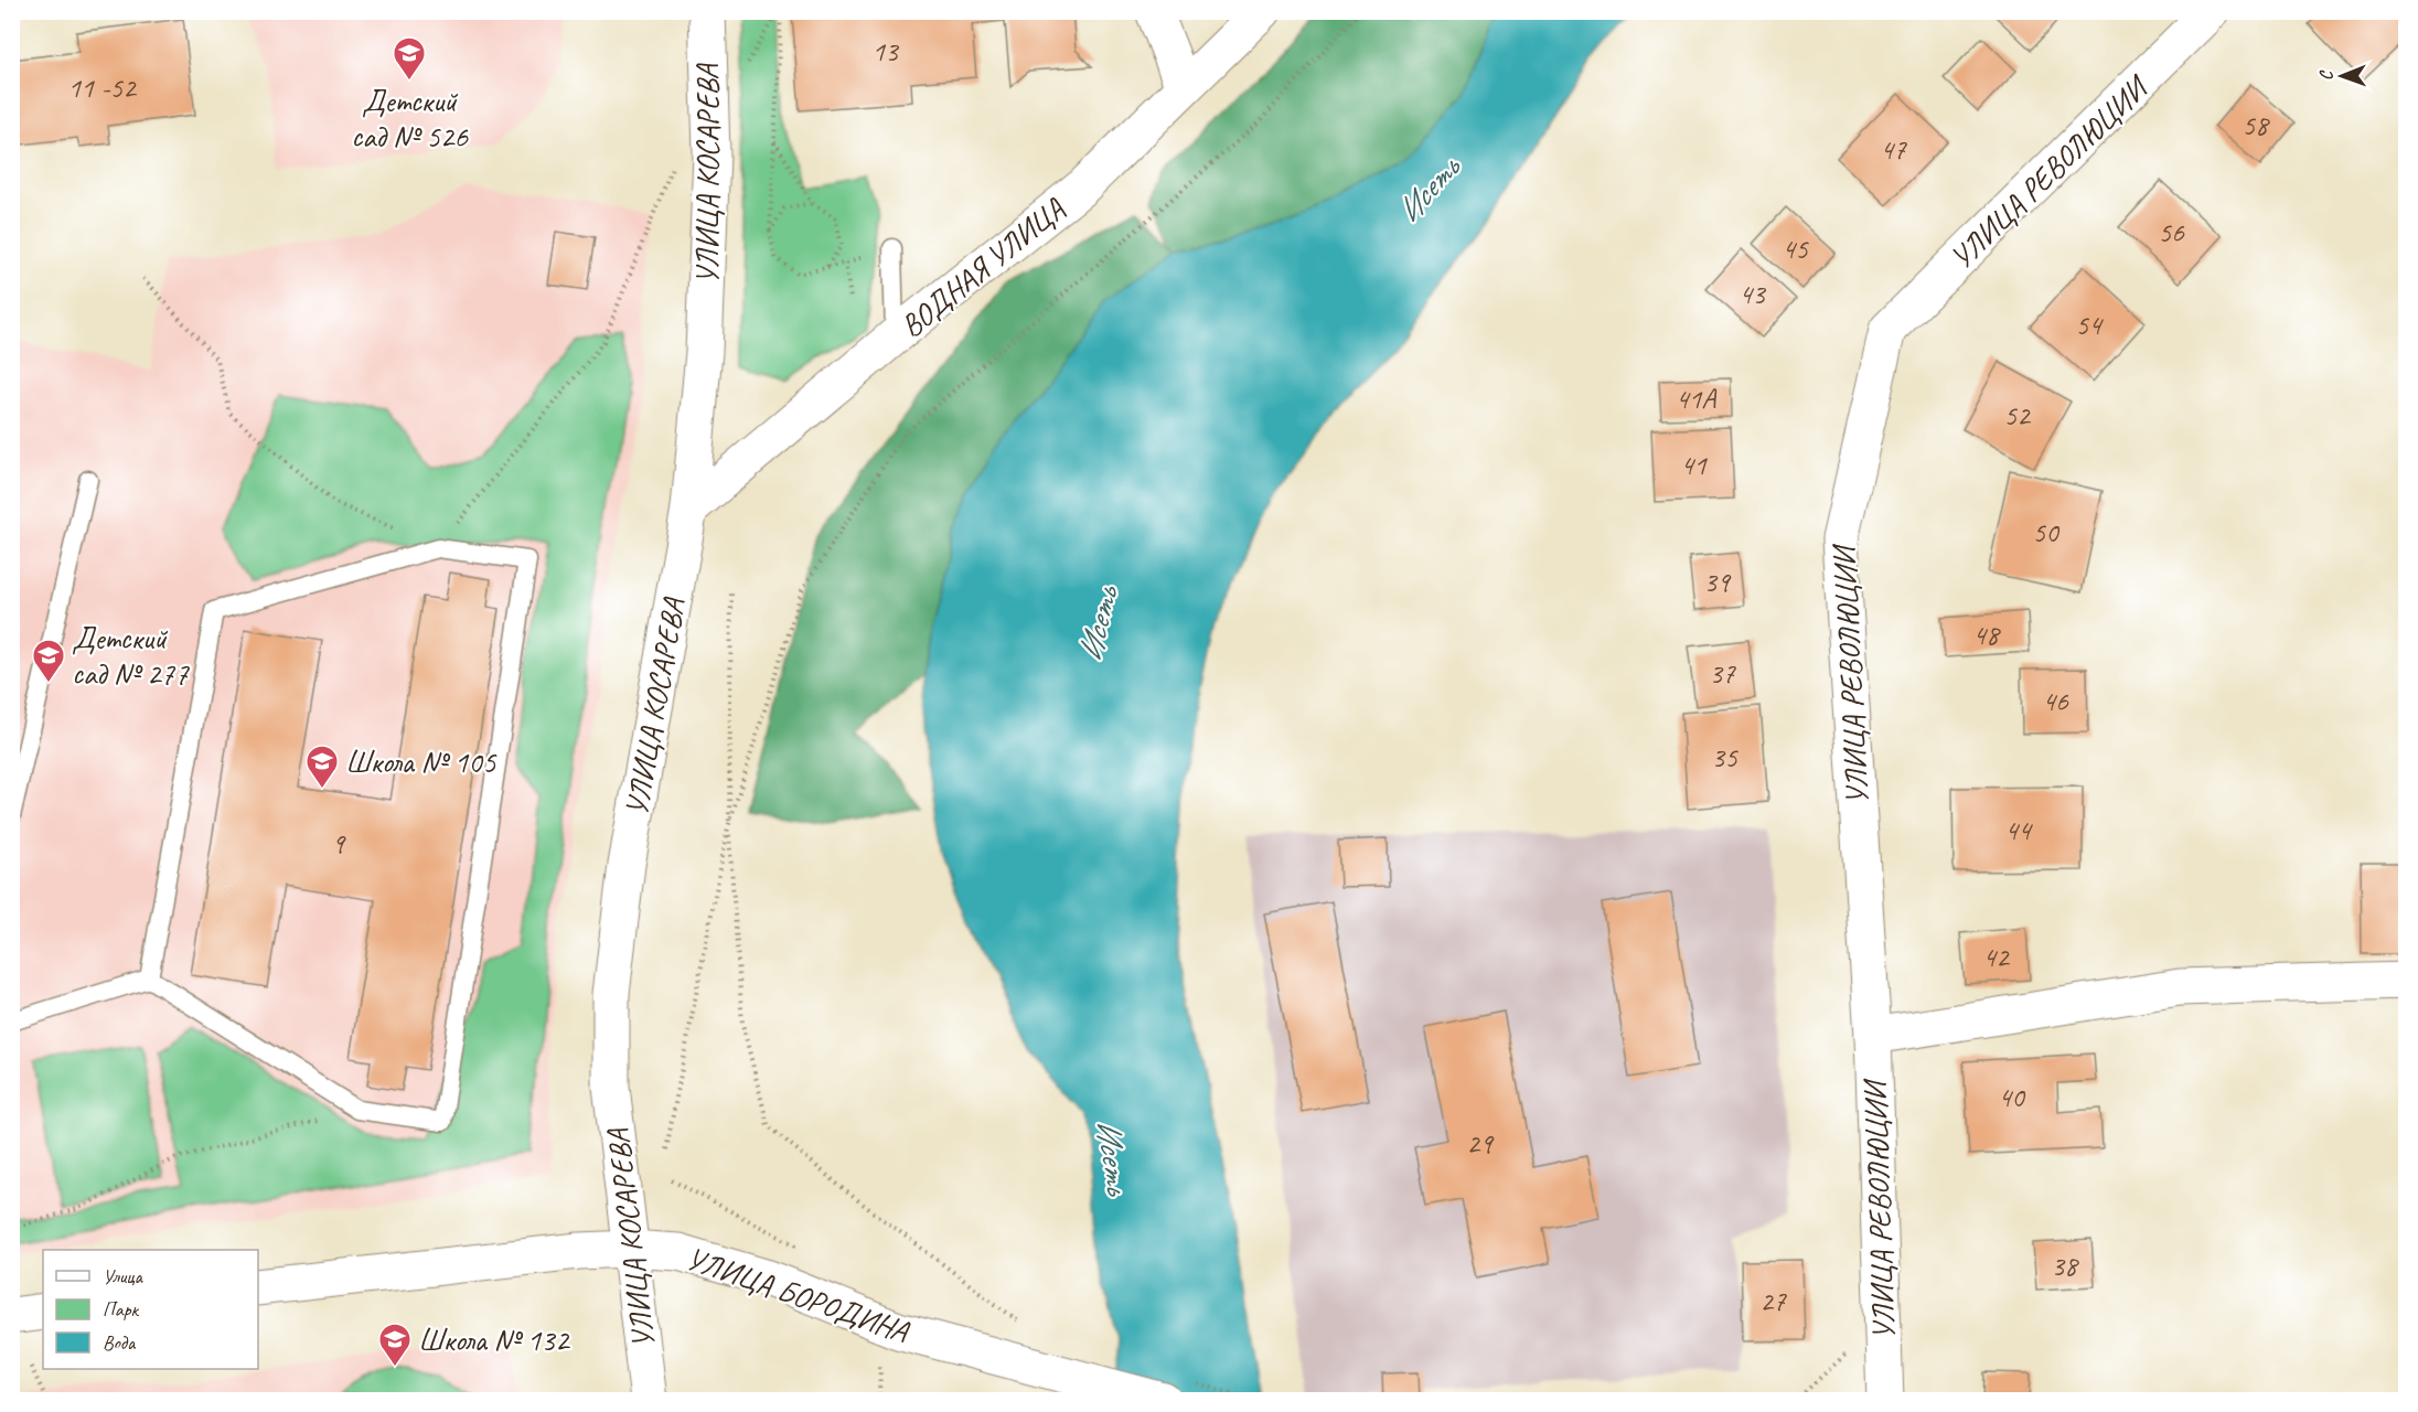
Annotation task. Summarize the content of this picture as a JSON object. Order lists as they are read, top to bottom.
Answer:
{
  "streets": {
    "street": [
      "УЛИЦА РЕВОЛЮЦИИ",
      "УЛИЦА КОСАРЕВА",
      "ВОДНАЯ УЛИЦА",
      "УЛИЦА БОРОДИНА"
    ]
  },
  "crossings": [
    ["УЛИЦА КОСАРЕВА", "ВОДНАЯ УЛИЦА"],
    ["УЛИЦА КОСАРЕВА", "УЛИЦА БОРОДИНА"]
  ],
  "water": ["Исеть"],
  "places": {
    "school or university": [
      "Детcкий сад № 526",
      "Детcкий сад № 277",
      "Школа № 105",
      "Школа № 132"
    ]
  },
  "house_numbers": [
    "13",
    "11 -52",
    "58",
    "47",
    "56",
    "45",
    "43",
    "54",
    "41А",
    "52",
    "41",
    "50",
    "39",
    "48",
    "37",
    "46",
    "35",
    "44",
    "9",
    "42",
    "40",
    "29",
    "38",
    "27"
  ],
  "legend": ["Улица", "Парк", "Вода"],
  "north": "left"
}
